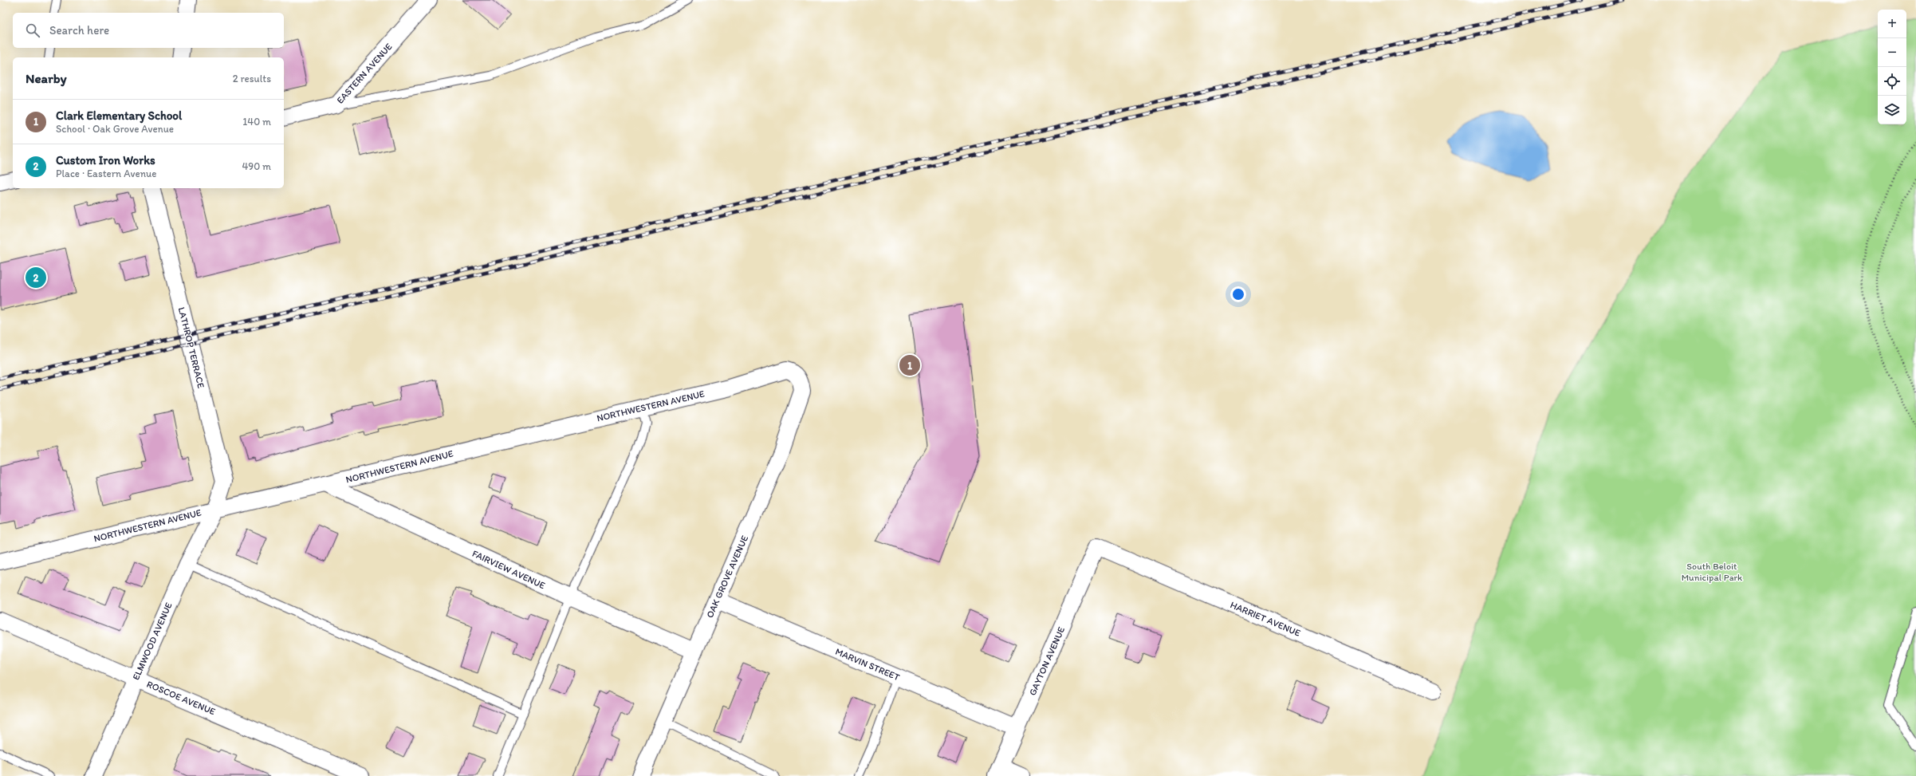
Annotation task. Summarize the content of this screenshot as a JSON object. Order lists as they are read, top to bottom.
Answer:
{
  "streets": {
    "street": [
      "EASTERN AVENUE",
      "LATHROP TERRACE",
      "NORTHWESTERN AVENUE",
      "FAIRVIEW AVENUE",
      "OAK GROVE AVENUE",
      "HARRIET AVENUE",
      "ELMWOOD AVENUE",
      "GAYTON AVENUE",
      "MARVIN STREET",
      "ROSCOE AVENUE"
    ]
  },
  "crossings": [
    ["LATHROP TERRACE", "NORTHWESTERN AVENUE"],
    ["LATHROP TERRACE", "ELMWOOD AVENUE"],
    ["NORTHWESTERN AVENUE", "FAIRVIEW AVENUE"],
    ["NORTHWESTERN AVENUE", "OAK GROVE AVENUE"],
    ["NORTHWESTERN AVENUE", "ELMWOOD AVENUE"],
    ["FAIRVIEW AVENUE", "OAK GROVE AVENUE"],
    ["OAK GROVE AVENUE", "MARVIN STREET"],
    ["HARRIET AVENUE", "GAYTON AVENUE"],
    ["ELMWOOD AVENUE", "ROSCOE AVENUE"],
    ["GAYTON AVENUE", "MARVIN STREET"]
  ],
  "parks": ["South Beloit Municipal Park"],
  "page": {
    "map_buttons": ["+", "−"],
    "search": "Search here",
    "heading": ["Nearby", "2 results"],
    "list": [
      {
        "mark": "1",
        "name": "Clark Elementary School",
        "note": "School · Oak Grove Avenue",
        "value": "140 m"
      },
      {
        "mark": "2",
        "name": "Custom Iron Works",
        "note": "Place · Eastern Avenue",
        "value": "490 m"
      }
    ],
    "pins": ["2", "1"]
  }
}
